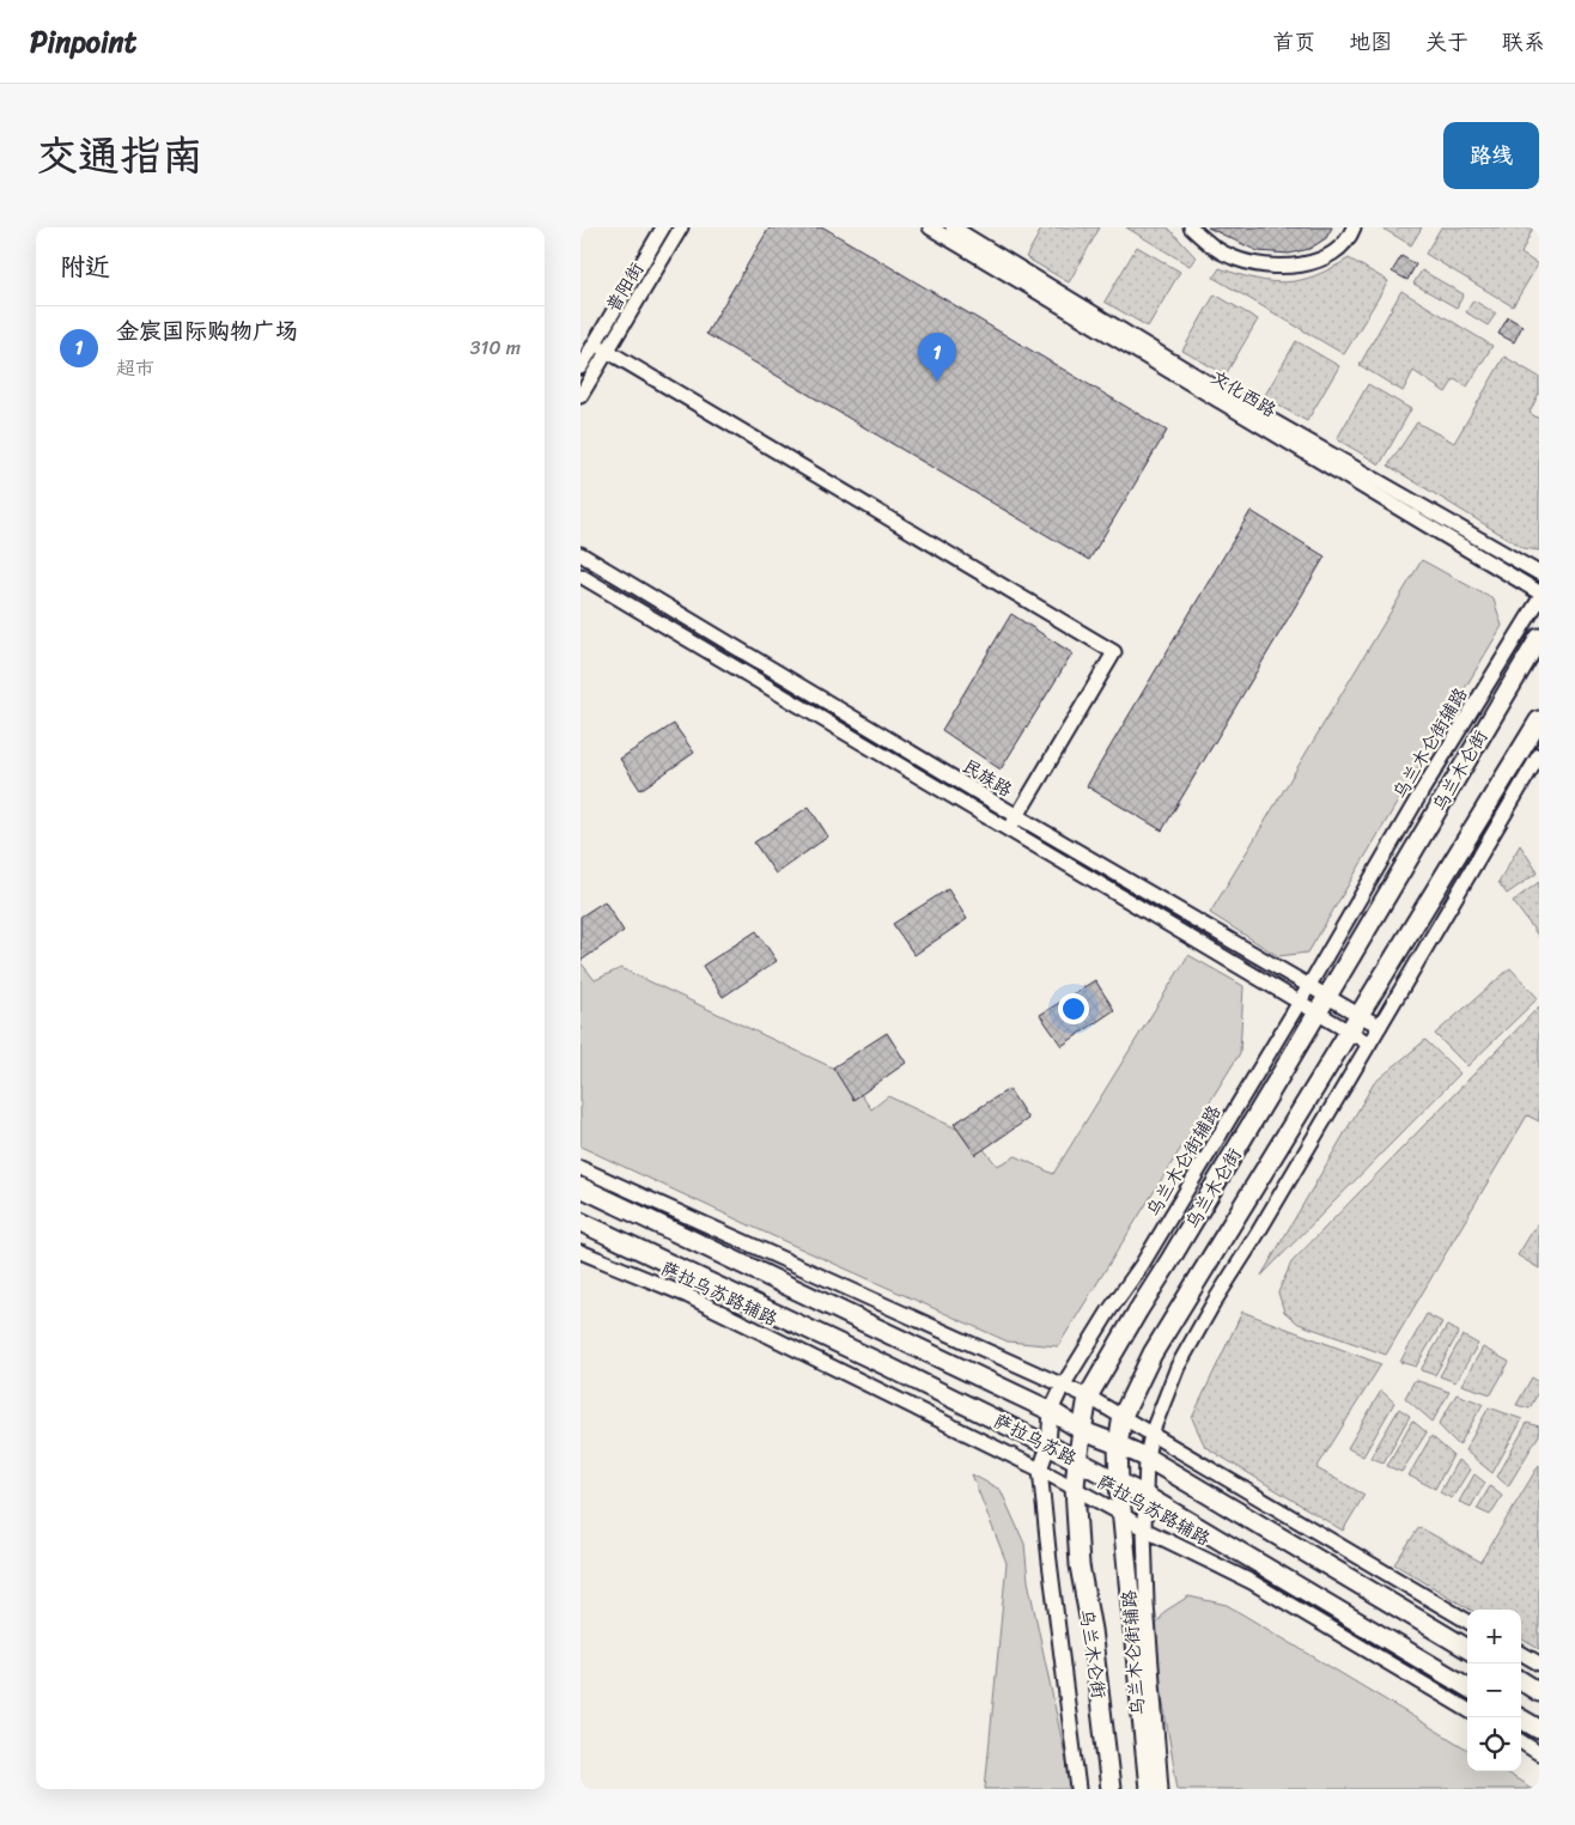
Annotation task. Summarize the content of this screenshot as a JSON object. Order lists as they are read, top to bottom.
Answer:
{
  "streets": {
    "main road": ["乌兰木仑街", "萨拉乌苏路"],
    "street": [
      "普阳街",
      "文化西路",
      "乌兰木仑街辅路",
      "民族路",
      "萨拉乌苏路辅路"
    ]
  },
  "crossings": [
    ["乌兰木仑街辅路", "民族路"],
    ["乌兰木仑街辅路", "萨拉乌苏路辅路"],
    ["乌兰木仑街辅路", "萨拉乌苏路"],
    ["乌兰木仑街", "民族路"],
    ["乌兰木仑街", "萨拉乌苏路辅路"],
    ["乌兰木仑街", "萨拉乌苏路"]
  ],
  "page": {
    "header": "Pinpoint",
    "nav": [
      "首页",
      "地图",
      "关于",
      "联系"
    ],
    "title": "交通指南",
    "buttons": "路线",
    "heading": "附近",
    "list": [
      {
        "mark": "1",
        "name": "金宸国际购物广场",
        "note": "超市",
        "value": "310 m"
      }
    ],
    "pins": "1",
    "map_buttons": ["+", "−"]
  }
}
